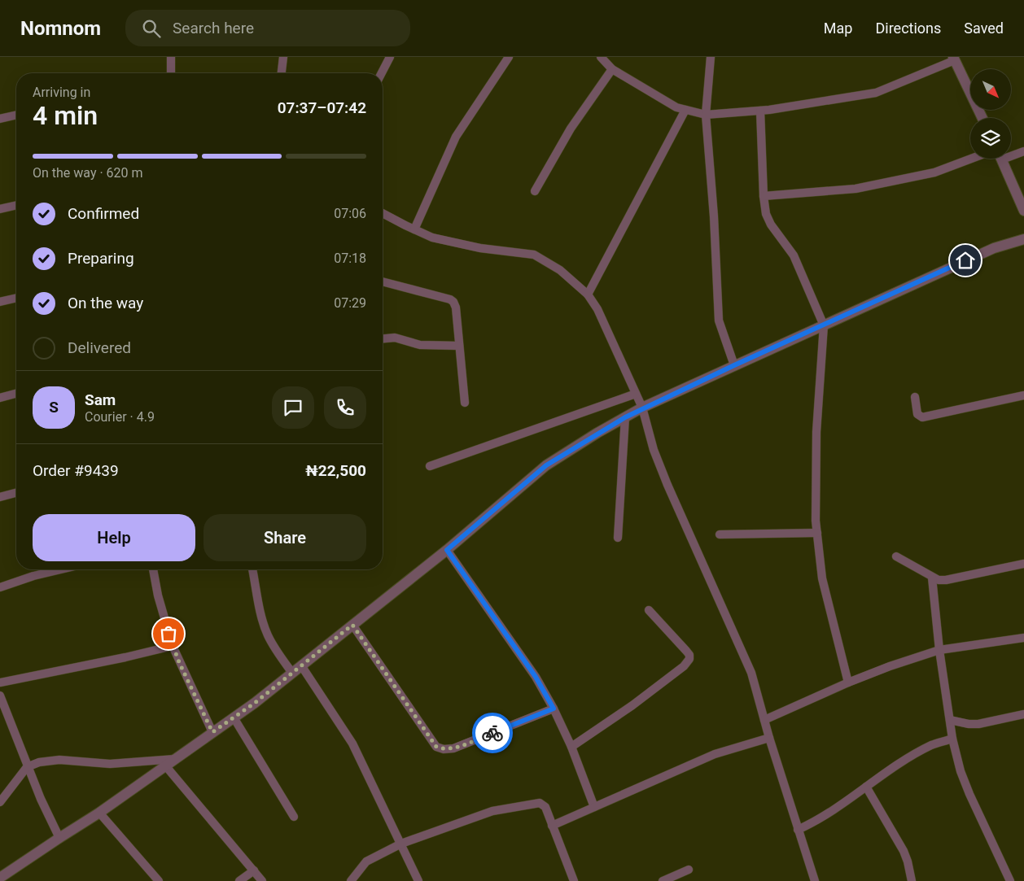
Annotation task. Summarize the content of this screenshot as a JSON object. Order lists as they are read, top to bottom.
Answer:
{
  "north": "bottom right",
  "page": {
    "header": "Nomnom",
    "search": "Search here",
    "nav": ["Map", "Directions", "Saved"],
    "heading": ["4 min", "Arriving in", "07:37–07:42"],
    "panel": [
      "Sam",
      "Courier · 4.9",
      "Order #9439",
      "₦22,500"
    ],
    "bar": "On the way · 620 m",
    "list": [
      ["Confirmed", "07:06"],
      ["Preparing", "07:18"],
      ["On the way", "07:29"],
      "Delivered"
    ],
    "round": "S",
    "buttons": ["Help", "Share"]
  }
}
